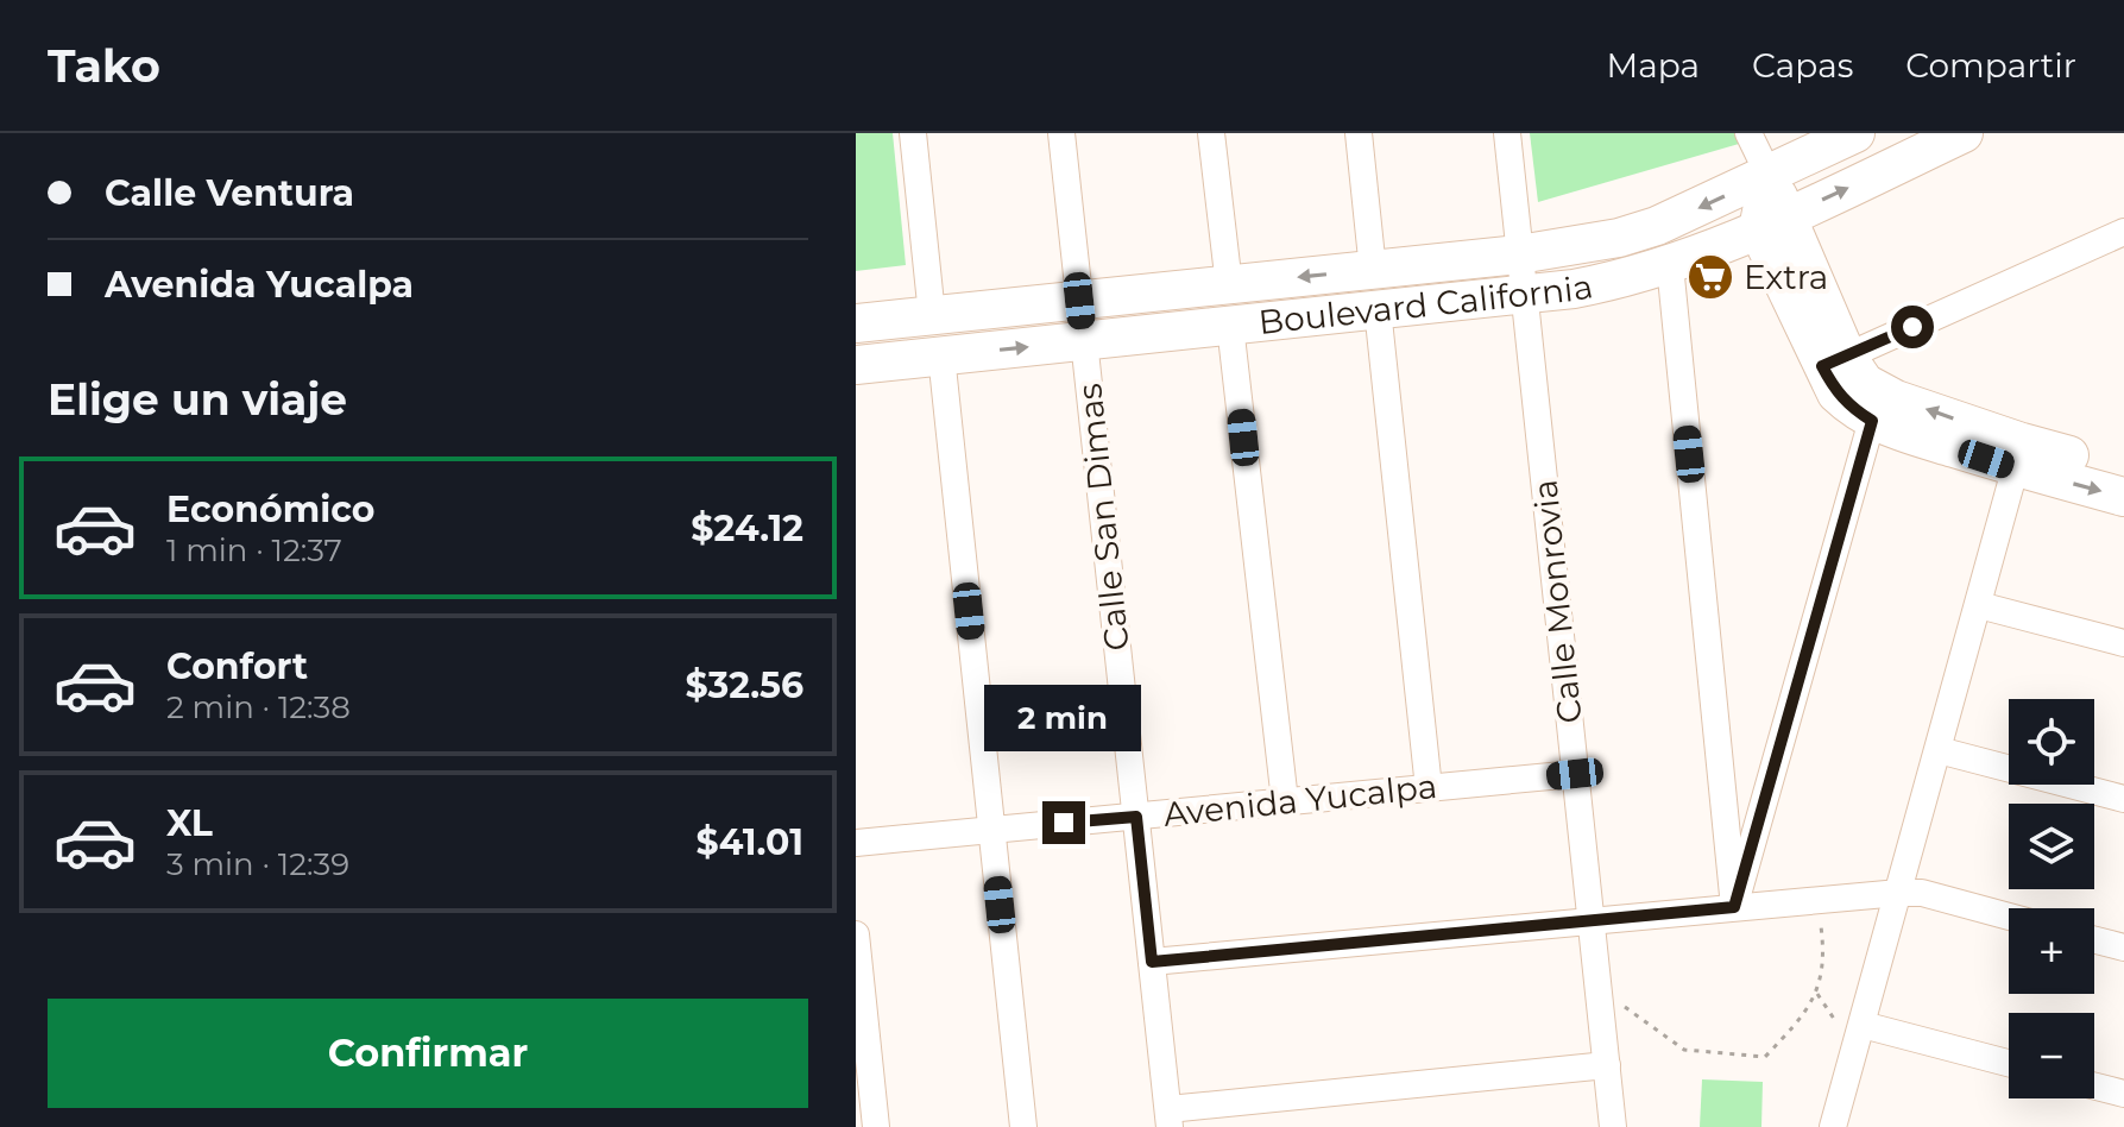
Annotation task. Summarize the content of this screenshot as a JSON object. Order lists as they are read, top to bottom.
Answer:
{
  "streets": {
    "street": [
      "Boulevard California",
      "Calle San Dimas",
      "Calle Monrovia",
      "Avenida Yucalpa"
    ]
  },
  "crossings": [
    ["Boulevard California", "Calle San Dimas"],
    ["Boulevard California", "Calle Monrovia"],
    ["Calle San Dimas", "Avenida Yucalpa"],
    ["Calle Monrovia", "Avenida Yucalpa"]
  ],
  "places": {
    "supermarket": ["Extra"]
  },
  "page": {
    "header": "Tako",
    "nav": ["Mapa", "Capas", "Compartir"],
    "banner": ["Calle Ventura", "Avenida Yucalpa"],
    "heading": "Elige un viaje",
    "list": [
      {
        "name": "Económico",
        "note": "1 min · 12:37",
        "value": "$24.12"
      },
      {
        "name": "Confort",
        "note": "2 min · 12:38",
        "value": "$32.56"
      },
      {
        "name": "XL",
        "note": "3 min · 12:39",
        "value": "$41.01"
      }
    ],
    "bubble": "2 min",
    "map_buttons": ["+", "−"],
    "buttons": "Confirmar"
  }
}
